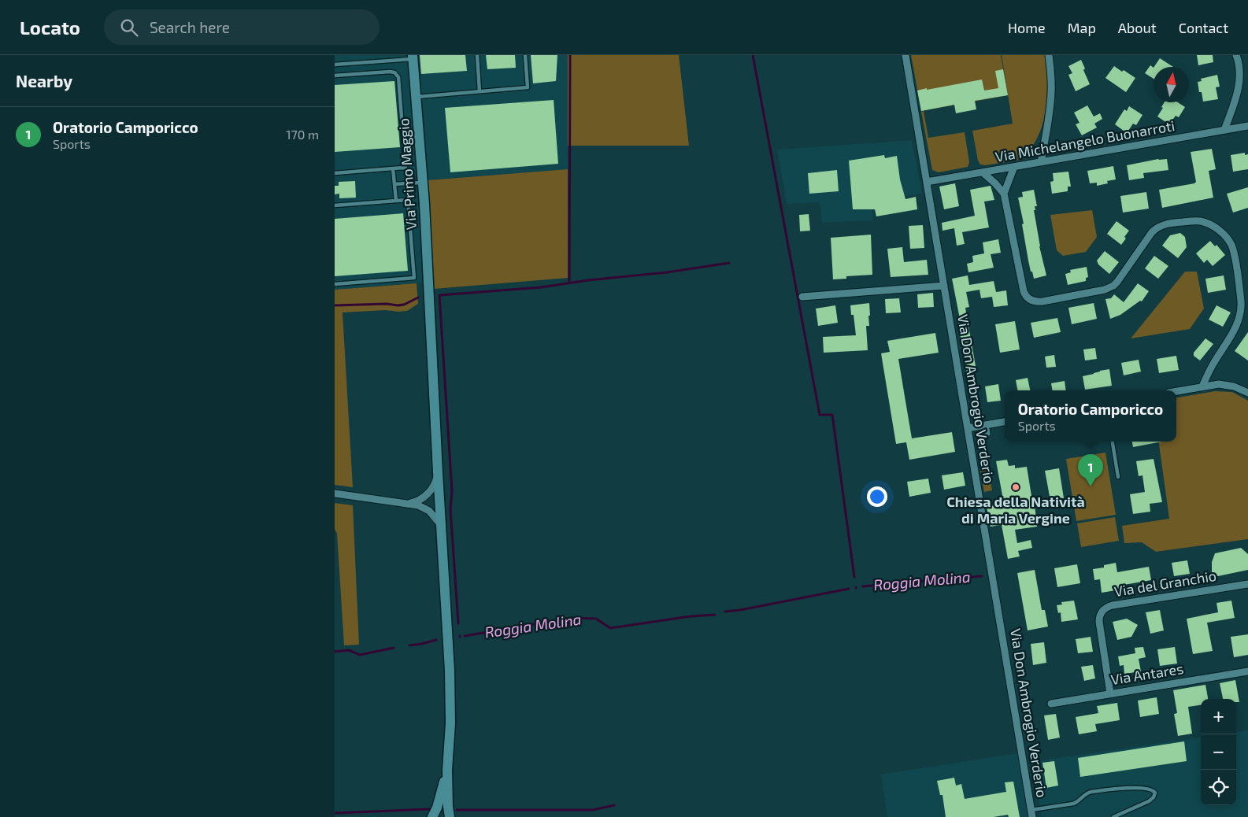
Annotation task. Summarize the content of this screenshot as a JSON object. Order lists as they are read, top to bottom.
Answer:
{
  "streets": {
    "main road": ["Via Primo Maggio"],
    "street": [
      "Via Michelangelo Buonarroti",
      "Via Don Ambrogio Verderio",
      "Via del Granchio",
      "Via Antares"
    ]
  },
  "crossings": [
    ["Via Michelangelo Buonarroti", "Via Don Ambrogio Verderio"],
    ["Via del Granchio", "Via Antares"]
  ],
  "water": ["Roggia Molina"],
  "places": ["Chiesa della Natività di Maria Vergine"],
  "north": "top",
  "page": {
    "header": "Locato",
    "search": "Search here",
    "nav": [
      "Home",
      "Map",
      "About",
      "Contact"
    ],
    "heading": "Nearby",
    "list": [
      {
        "mark": "1",
        "name": "Oratorio Camporicco",
        "note": "Sports",
        "value": "170 m"
      }
    ],
    "popup": ["Oratorio Camporicco", "Sports"],
    "pins": "1",
    "map_buttons": ["+", "−"]
  }
}
